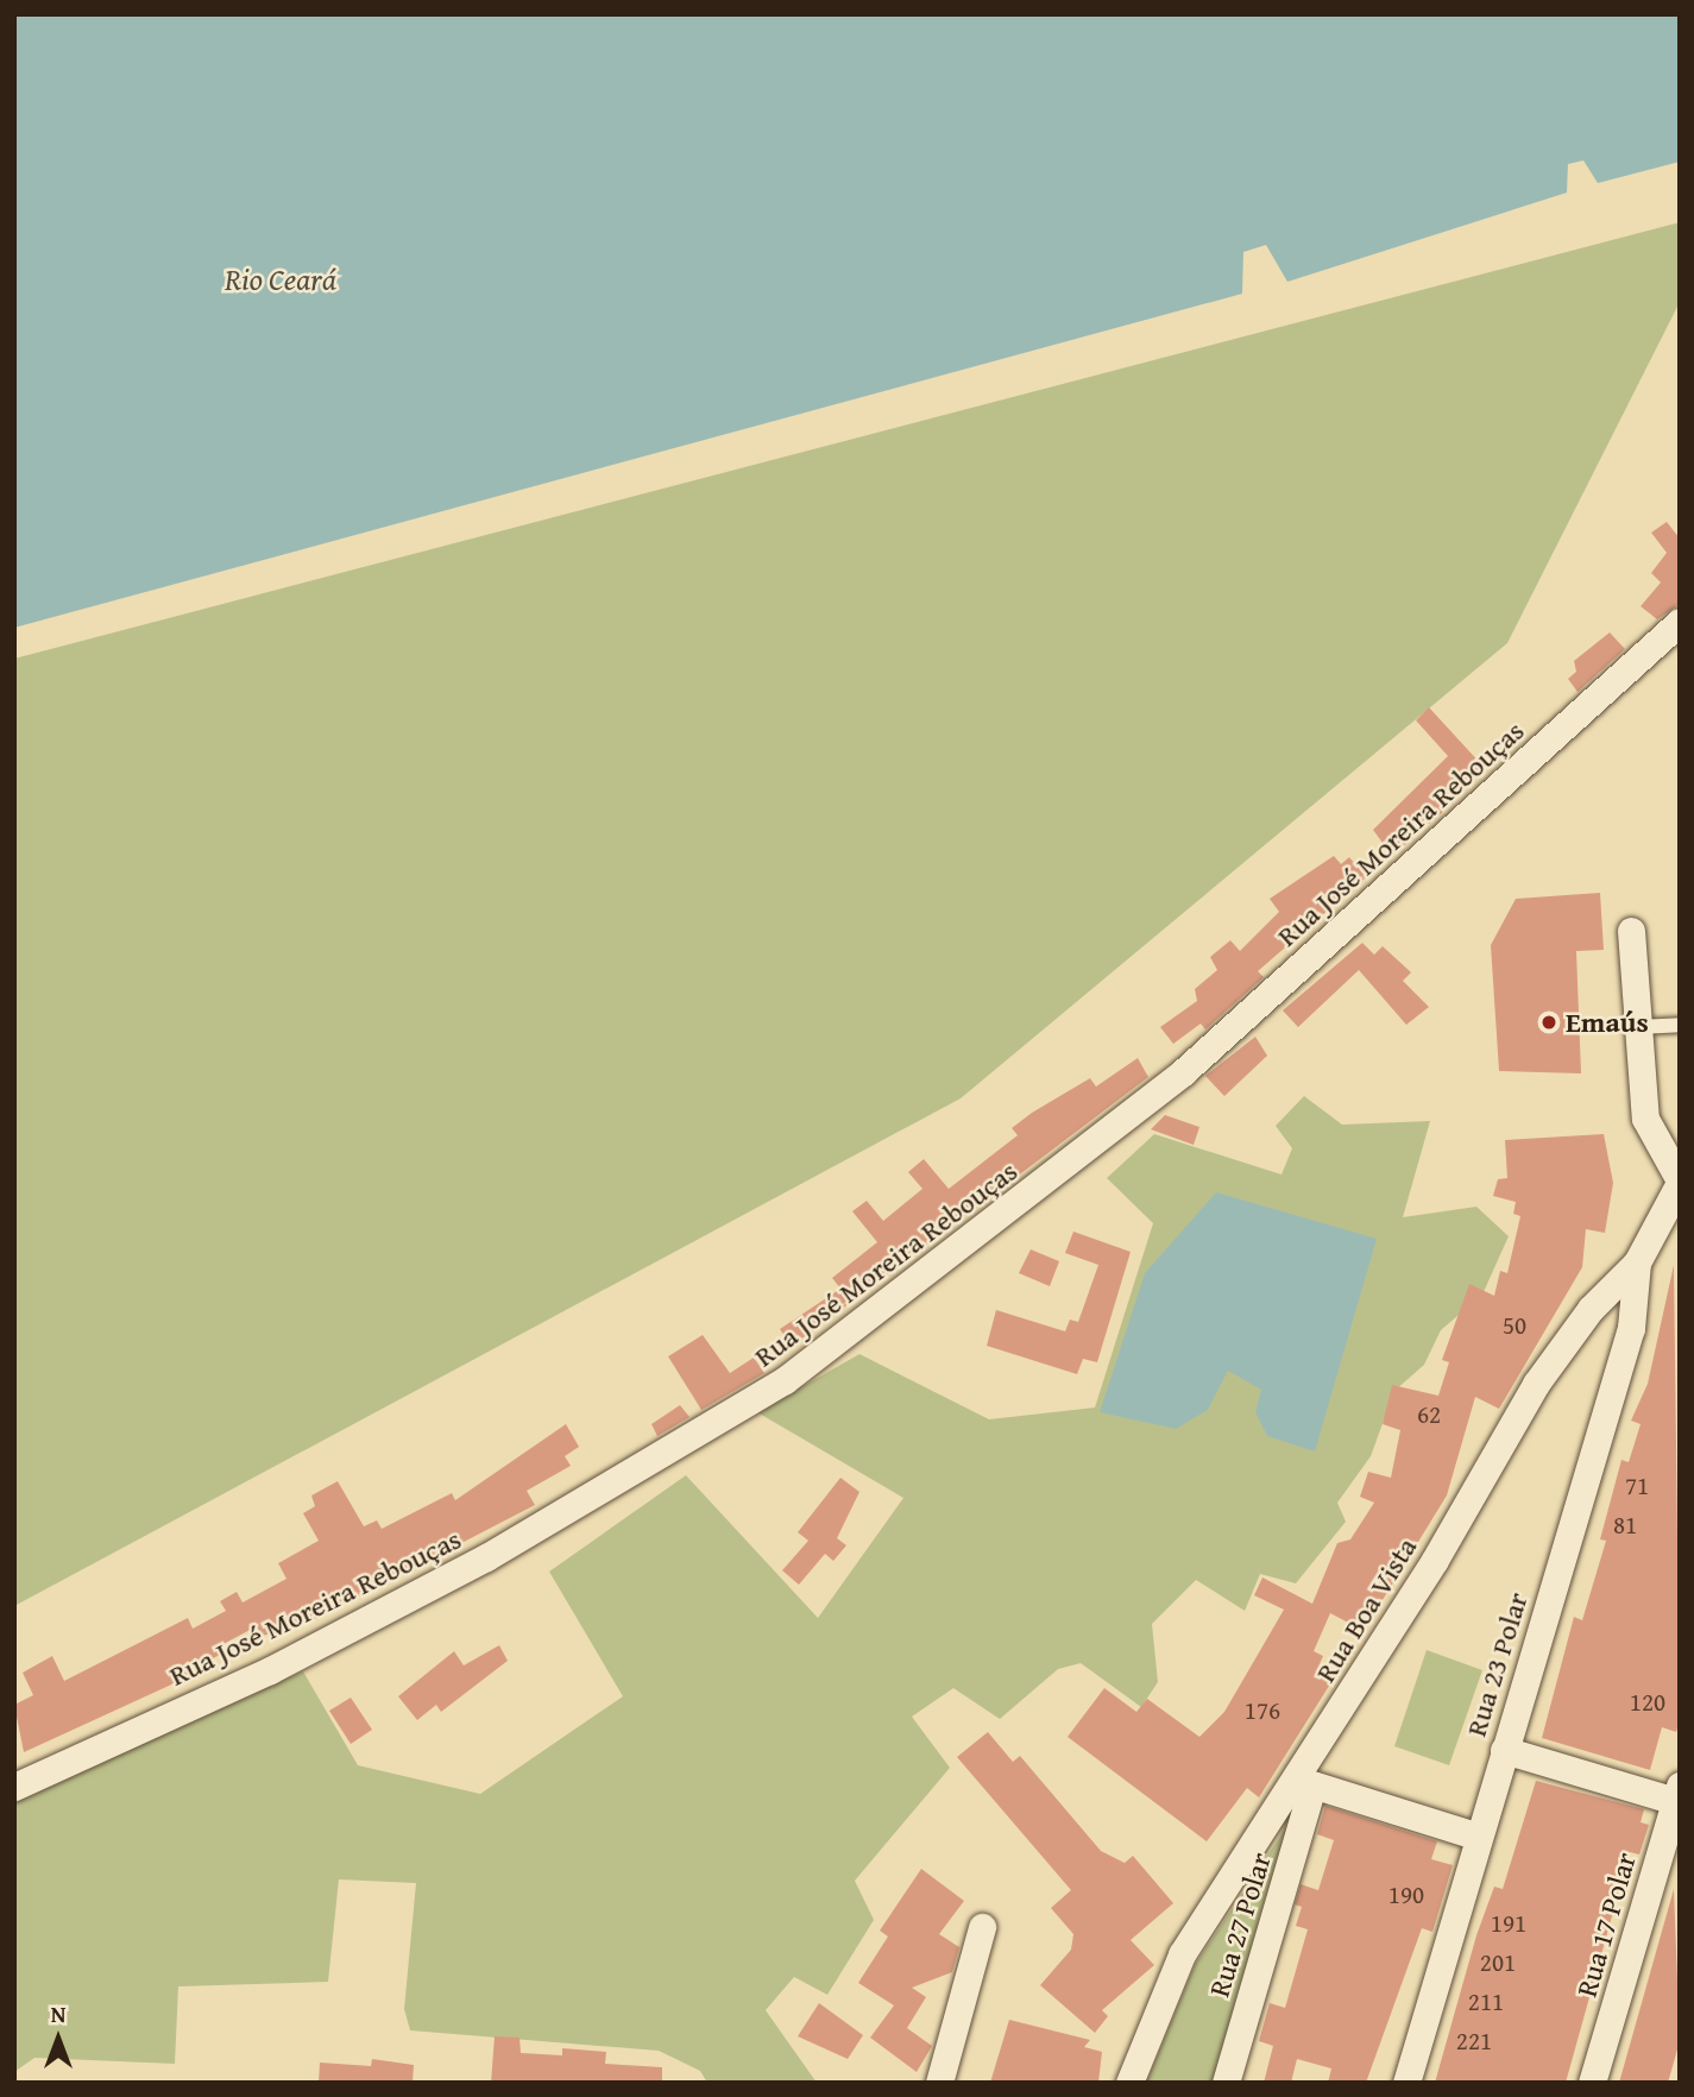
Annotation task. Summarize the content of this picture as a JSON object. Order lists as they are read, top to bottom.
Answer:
{
  "streets": {
    "street": [
      "Rua José Moreira Rebouças",
      "Rua Boa Vista",
      "Rua 23 Polar",
      "Rua 27 Polar",
      "Rua 17 Polar"
    ]
  },
  "crossings": [
    ["Rua Boa Vista", "Rua 23 Polar"],
    ["Rua Boa Vista", "Rua 27 Polar"]
  ],
  "water": ["Rio Ceará"],
  "places": ["Emaús"],
  "house_numbers": [
    "50",
    "62",
    "71",
    "81",
    "120",
    "176",
    "190",
    "191",
    "201",
    "211",
    "221"
  ],
  "north": "top"
}
